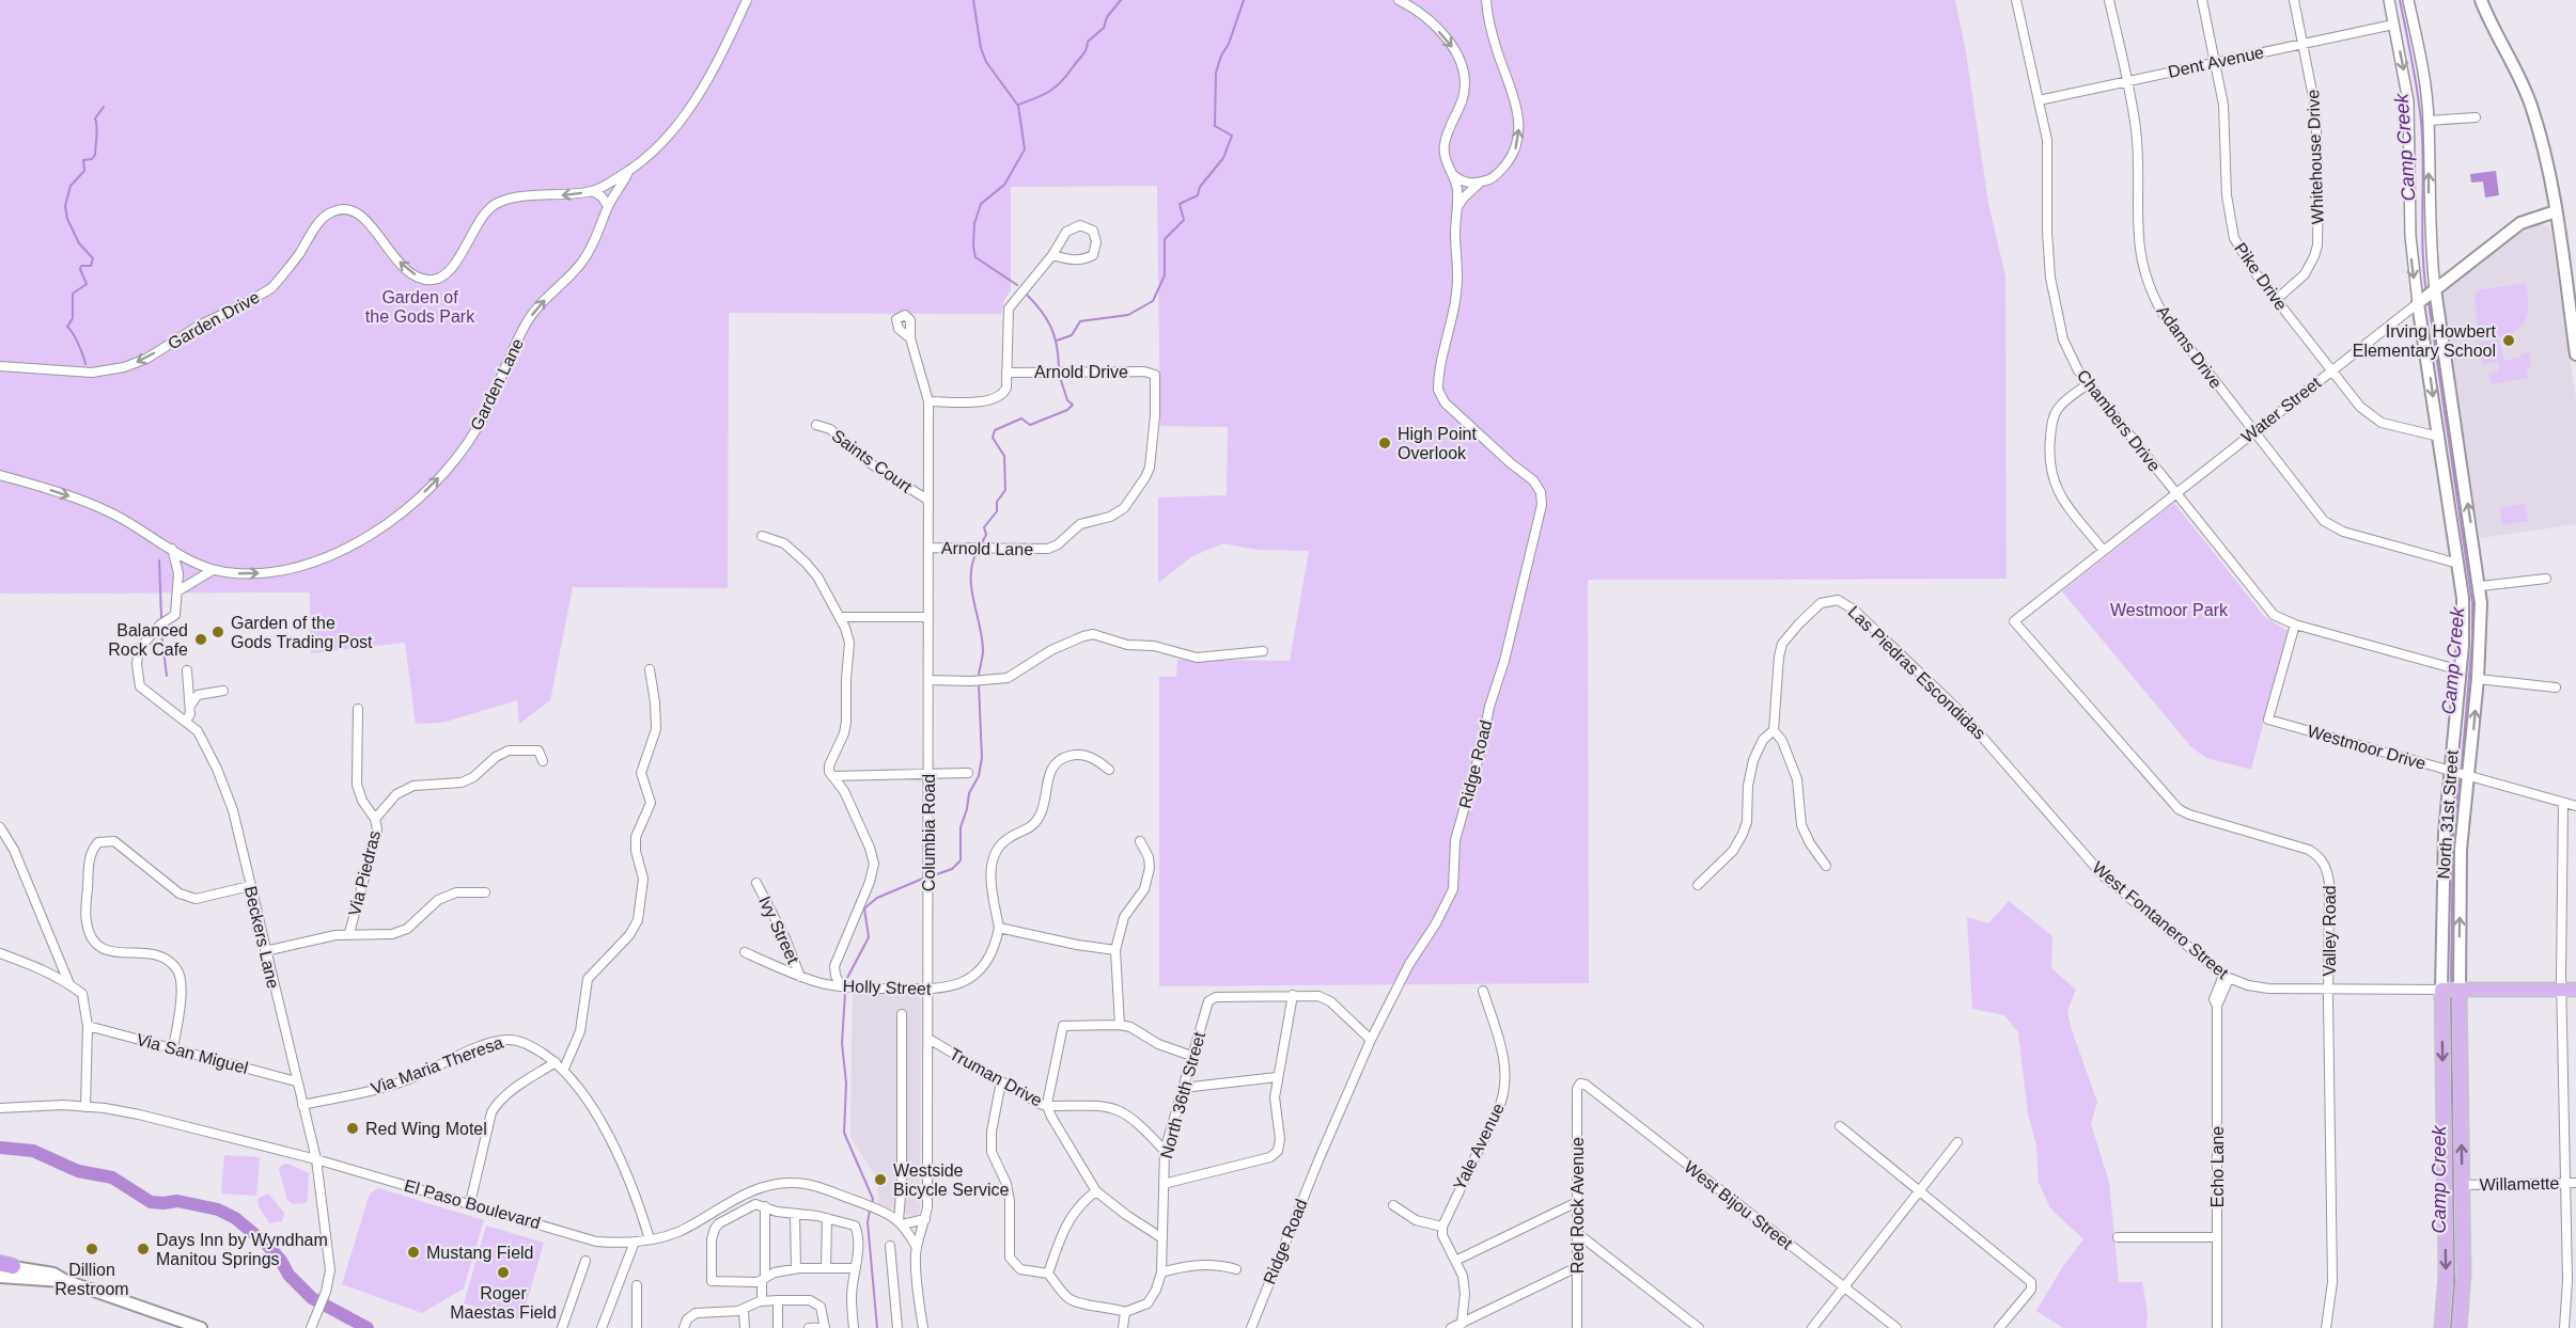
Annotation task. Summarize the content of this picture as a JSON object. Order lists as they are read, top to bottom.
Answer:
{
  "streets": {
    "main road": ["Water Street", "North 31st Street", "West Fontanero Street"],
    "street": [
      "Dent Avenue",
      "Whitehouse Drive",
      "Pike Drive",
      "Garden Drive",
      "Adams Drive",
      "Arnold Drive",
      "Garden Lane",
      "Chambers Drive",
      "Saints Court",
      "Arnold Lane",
      "Las Piedras Escondidas",
      "Westmoor Drive",
      "Ridge Road",
      "Columbia Road",
      "Via Piedras",
      "Ivy Street",
      "Valley Road",
      "Beckers Lane",
      "Holly Street",
      "Via San Miguel",
      "Via Maria Theresa",
      "Truman Drive",
      "North 36th Street",
      "Yale Avenue",
      "Echo Lane",
      "Willamette",
      "El Paso Boulevard",
      "Red Rock Avenue",
      "West Bijou Street"
    ]
  },
  "crossings": [
    ["Dent Avenue", "Whitehouse Drive"],
    ["Dent Avenue", "Pike Drive"],
    ["Dent Avenue", "Adams Drive"],
    ["Dent Avenue", "Chambers Drive"],
    ["Dent Avenue", "North 31st Street"],
    ["Whitehouse Drive", "Pike Drive"],
    ["Pike Drive", "Water Street"],
    ["Pike Drive", "North 31st Street"],
    ["Garden Drive", "Garden Lane"],
    ["Adams Drive", "Water Street"],
    ["Adams Drive", "North 31st Street"],
    ["Arnold Drive", "Arnold Lane"],
    ["Garden Lane", "Beckers Lane"],
    ["Water Street", "Chambers Drive"],
    ["Water Street", "North 31st Street"],
    ["Water Street", "Valley Road"],
    ["Chambers Drive", "Westmoor Drive"],
    ["Chambers Drive", "North 31st Street"],
    ["Saints Court", "Columbia Road"],
    ["Arnold Lane", "Columbia Road"],
    ["Las Piedras Escondidas", "West Fontanero Street"],
    ["Westmoor Drive", "North 31st Street"],
    ["North 31st Street", "West Fontanero Street"],
    ["North 31st Street", "Willamette"],
    ["Columbia Road", "Holly Street"],
    ["Columbia Road", "Truman Drive"],
    ["Columbia Road", "El Paso Boulevard"],
    ["West Fontanero Street", "Valley Road"],
    ["West Fontanero Street", "Echo Lane"],
    ["Ivy Street", "Holly Street"],
    ["Beckers Lane", "Via San Miguel"],
    ["Beckers Lane", "Via Maria Theresa"],
    ["Beckers Lane", "El Paso Boulevard"],
    ["Via Maria Theresa", "El Paso Boulevard"],
    ["Truman Drive", "North 36th Street"],
    ["Red Rock Avenue", "West Bijou Street"]
  ],
  "one_way": ["Garden Drive", "Garden Lane"],
  "water": ["Camp Creek"],
  "parks": ["Garden of the Gods Park", "Westmoor Park"],
  "places": [
    "Irving Howbert Elementary School",
    "High Point Overlook",
    "Garden of the Gods Trading Post",
    "Balanced Rock Cafe",
    "Red Wing Motel",
    "Westside Bicycle Service",
    "Dillion Restroom",
    "Days Inn by Wyndham Manitou Springs",
    "Mustang Field",
    "Roger Maestas Field"
  ]
}
